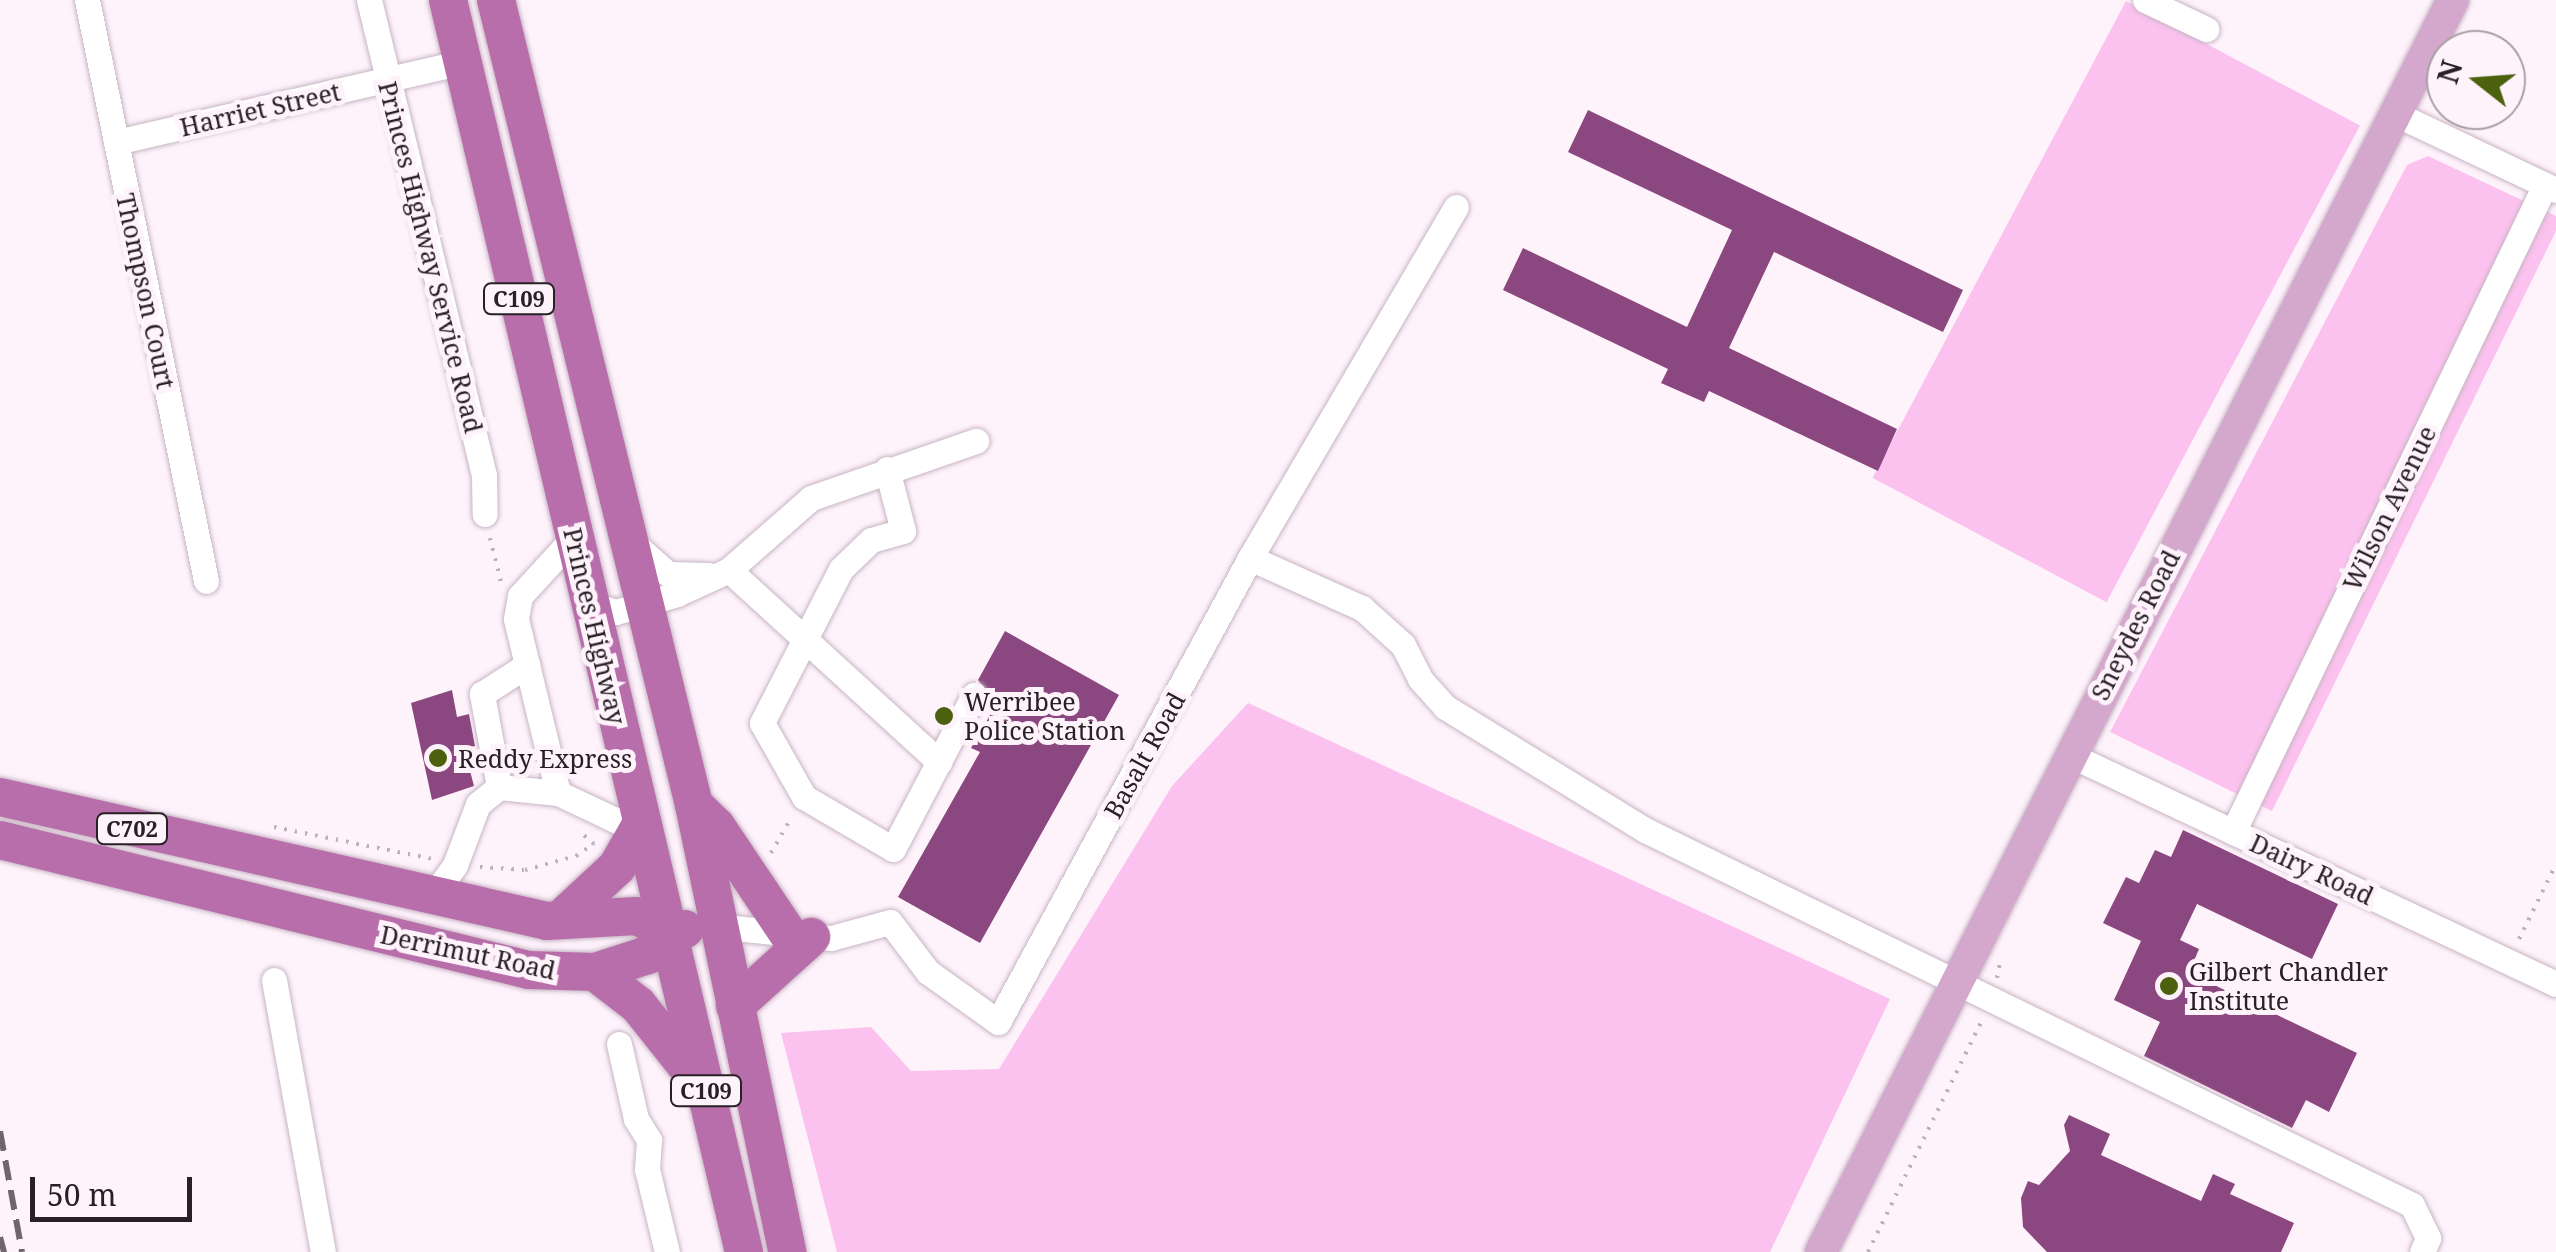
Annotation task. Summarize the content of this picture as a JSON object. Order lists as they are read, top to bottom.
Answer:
{
  "streets": {
    "highway": [
      "C109",
      "Princes Highway",
      "C702",
      "Derrimut Road"
    ],
    "main road": ["Sneydes Road"],
    "street": [
      "Harriet Street",
      "Princes Highway Service Road",
      "Thompson Court",
      "Wilson Avenue",
      "Basalt Road",
      "Dairy Road"
    ]
  },
  "crossings": [
    ["Harriet Street", "Princes Highway Service Road"],
    ["Harriet Street", "Thompson Court"],
    ["Harriet Street", "Princes Highway"],
    ["Wilson Avenue", "Dairy Road"],
    ["Sneydes Road", "Dairy Road"],
    ["Princes Highway", "Basalt Road"],
    ["Princes Highway", "C702"],
    ["Princes Highway", "Derrimut Road"],
    ["Basalt Road", "C702"],
    ["C702", "Derrimut Road"]
  ],
  "places": ["Werribee Police Station", "Reddy Express", "Gilbert Chandler Institute"],
  "scale_bar": "50 m",
  "north": "left"
}
